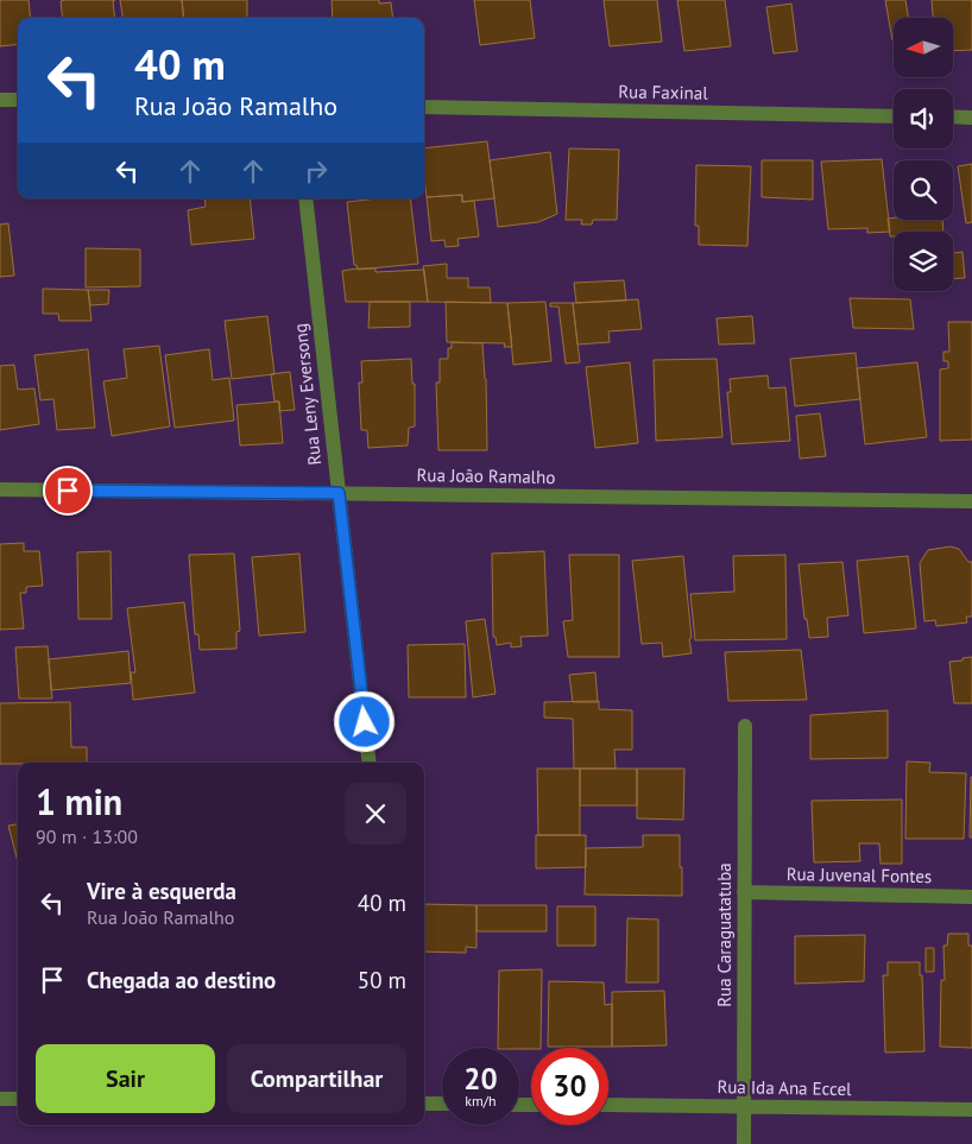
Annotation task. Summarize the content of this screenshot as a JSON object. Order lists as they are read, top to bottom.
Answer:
{
  "streets": {
    "street": [
      "Rua Faxinal",
      "Rua Leny Eversong",
      "Rua João Ramalho",
      "Rua Juvenal Fontes",
      "Rua Caraguatatuba",
      "Rua Ida Ana Eccel"
    ]
  },
  "crossings": [
    ["Rua Leny Eversong", "Rua João Ramalho"],
    ["Rua Juvenal Fontes", "Rua Caraguatatuba"],
    ["Rua Caraguatatuba", "Rua Ida Ana Eccel"]
  ],
  "north": "left",
  "page": {
    "turn": ["40 m", "Rua João Ramalho"],
    "heading": ["1 min", "90 m · 13:00"],
    "list": [
      {
        "name": "Vire à esquerda",
        "note": "Rua João Ramalho",
        "value": "40 m"
      },
      {
        "name": "Chegada ao destino",
        "value": "50 m"
      }
    ],
    "buttons": ["Sair", "Compartilhar"],
    "speed": "20 km/h",
    "limit": "30"
  }
}
